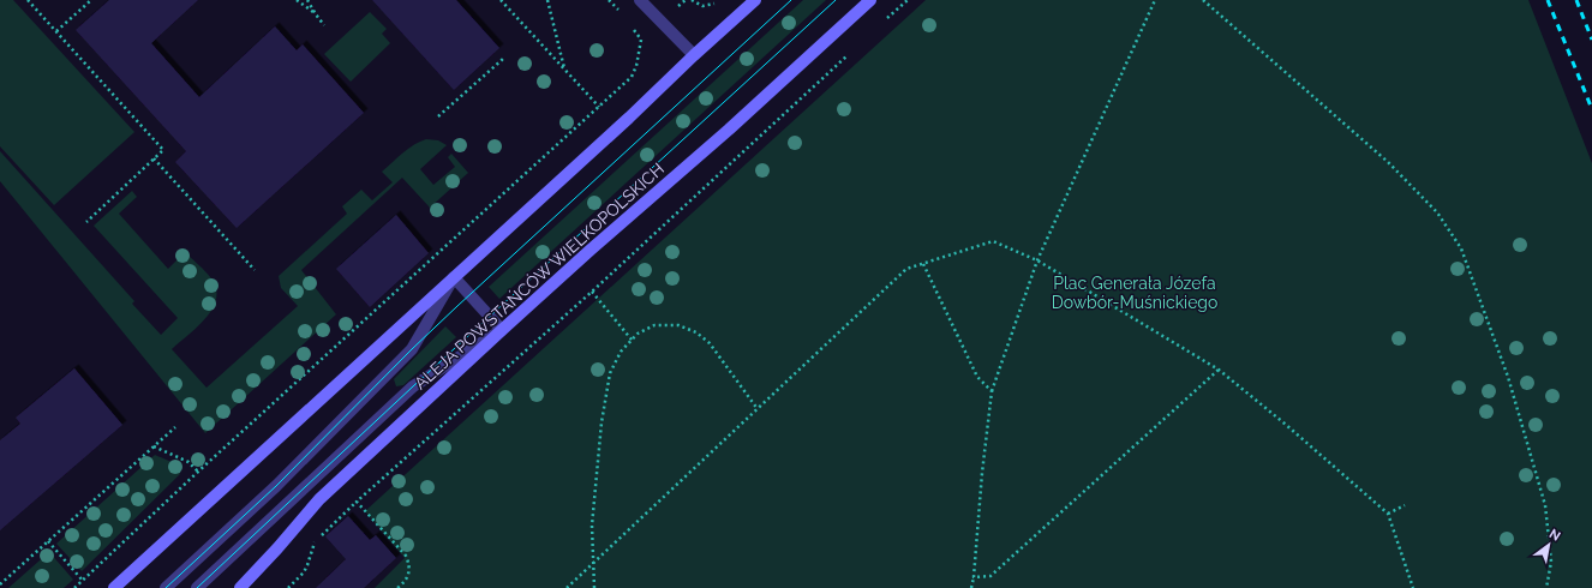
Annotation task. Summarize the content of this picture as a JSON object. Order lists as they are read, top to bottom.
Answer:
{
  "streets": {
    "street": ["ALEJA POWSTAŃCÓW WIELKOPOLSKICH"]
  },
  "parks": ["Plac Generała Józefa Dowbór-Muśnickiego"],
  "north": "top right"
}
